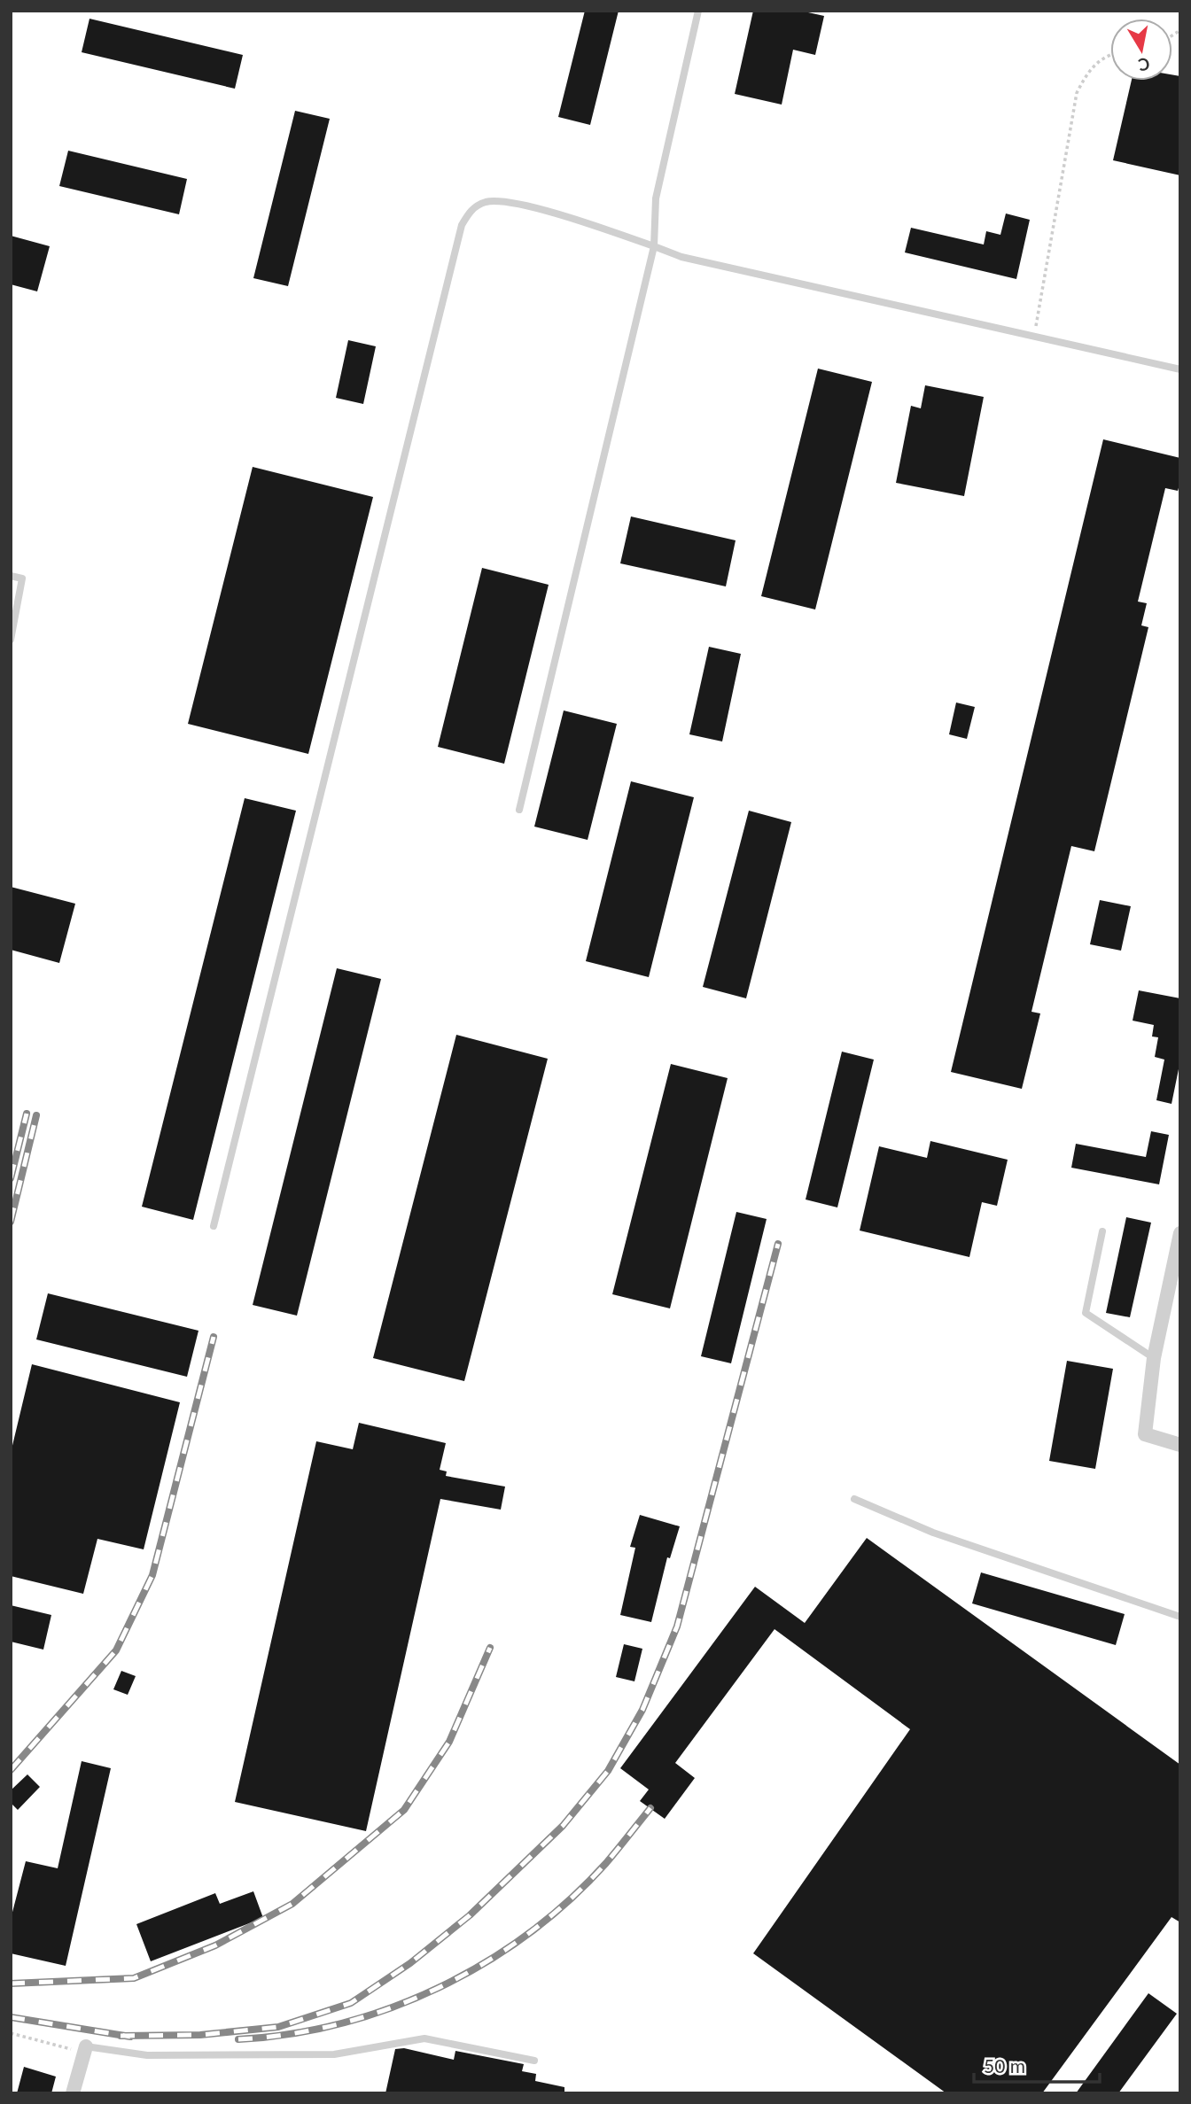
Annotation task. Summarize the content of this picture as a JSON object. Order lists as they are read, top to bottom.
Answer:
{
  "scale_bar": "50 m",
  "north": "bottom"
}
